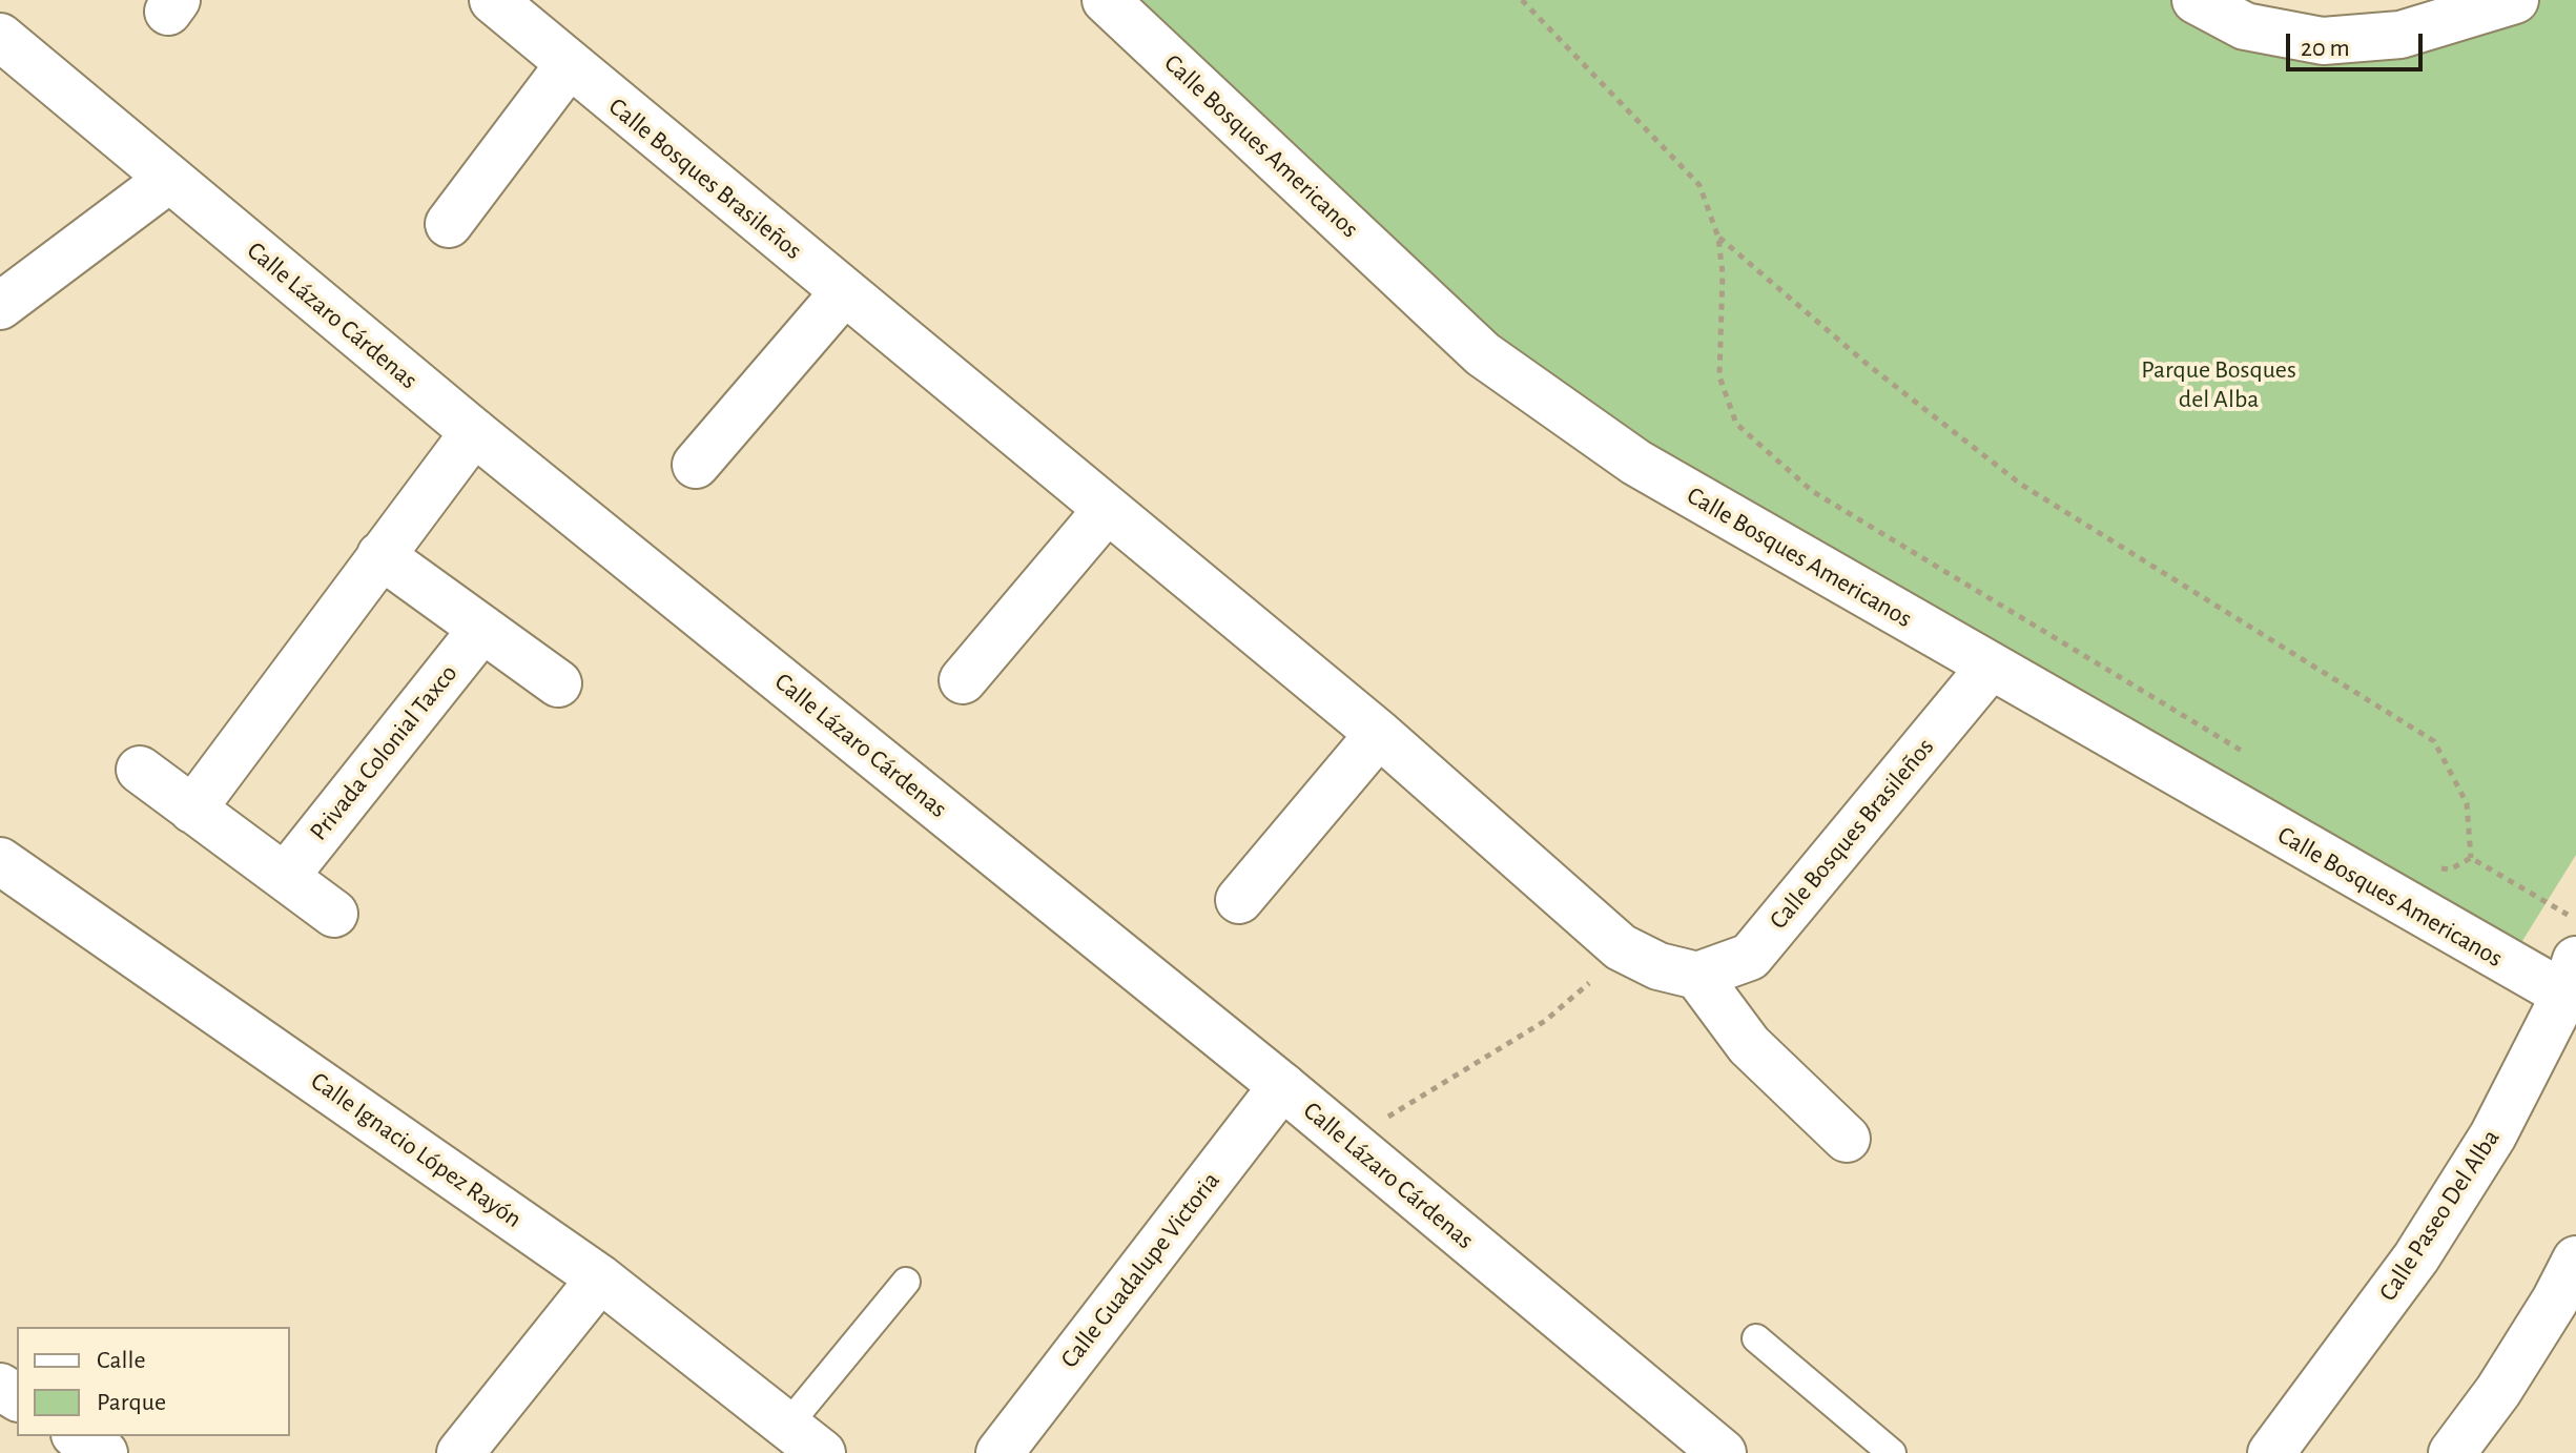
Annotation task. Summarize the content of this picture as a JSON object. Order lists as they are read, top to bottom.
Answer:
{
  "streets": {
    "street": [
      "Calle Bosques Americanos",
      "Calle Bosques Brasileños",
      "Calle Lázaro Cárdenas",
      "Privada Colonial Taxco",
      "Calle Ignacio López Rayón",
      "Calle Paseo Del Alba",
      "Calle Guadalupe Victoria"
    ]
  },
  "crossings": [
    ["Calle Bosques Americanos", "Calle Bosques Brasileños"],
    ["Calle Bosques Americanos", "Calle Paseo Del Alba"],
    ["Calle Lázaro Cárdenas", "Calle Guadalupe Victoria"]
  ],
  "parks": ["Parque Bosques del Alba"],
  "legend": ["Calle", "Parque"],
  "scale_bar": "20 m"
}
